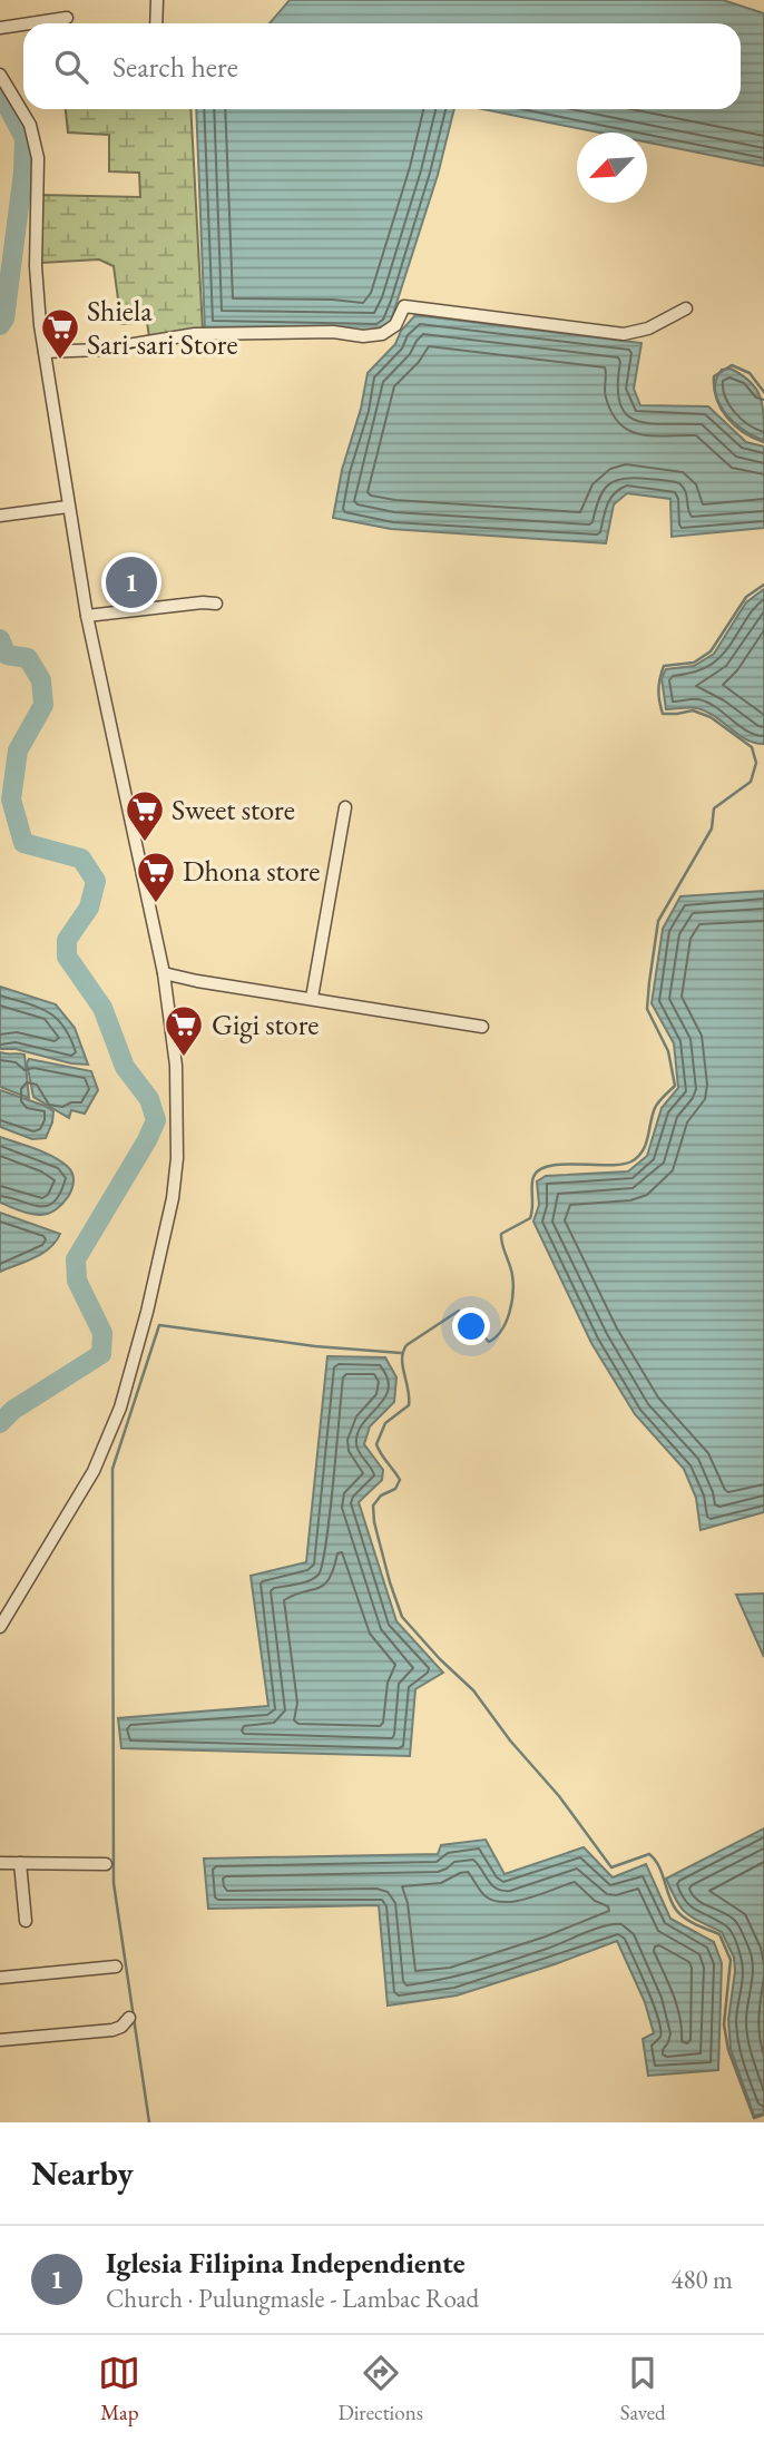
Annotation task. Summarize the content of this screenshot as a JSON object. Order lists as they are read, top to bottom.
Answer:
{
  "places": {
    "supermarket": [
      "Shiela Sari-sari Store",
      "Sweet store",
      "Dhona store",
      "Gigi store"
    ]
  },
  "north": "bottom left",
  "page": {
    "search": "Search here",
    "pins": "1",
    "heading": "Nearby",
    "list": [
      {
        "mark": "1",
        "name": "Iglesia Filipina Independiente",
        "note": "Church · Pulungmasle - Lambac Road",
        "value": "480 m"
      }
    ],
    "nav": ["Map", "Directions", "Saved"]
  }
}
